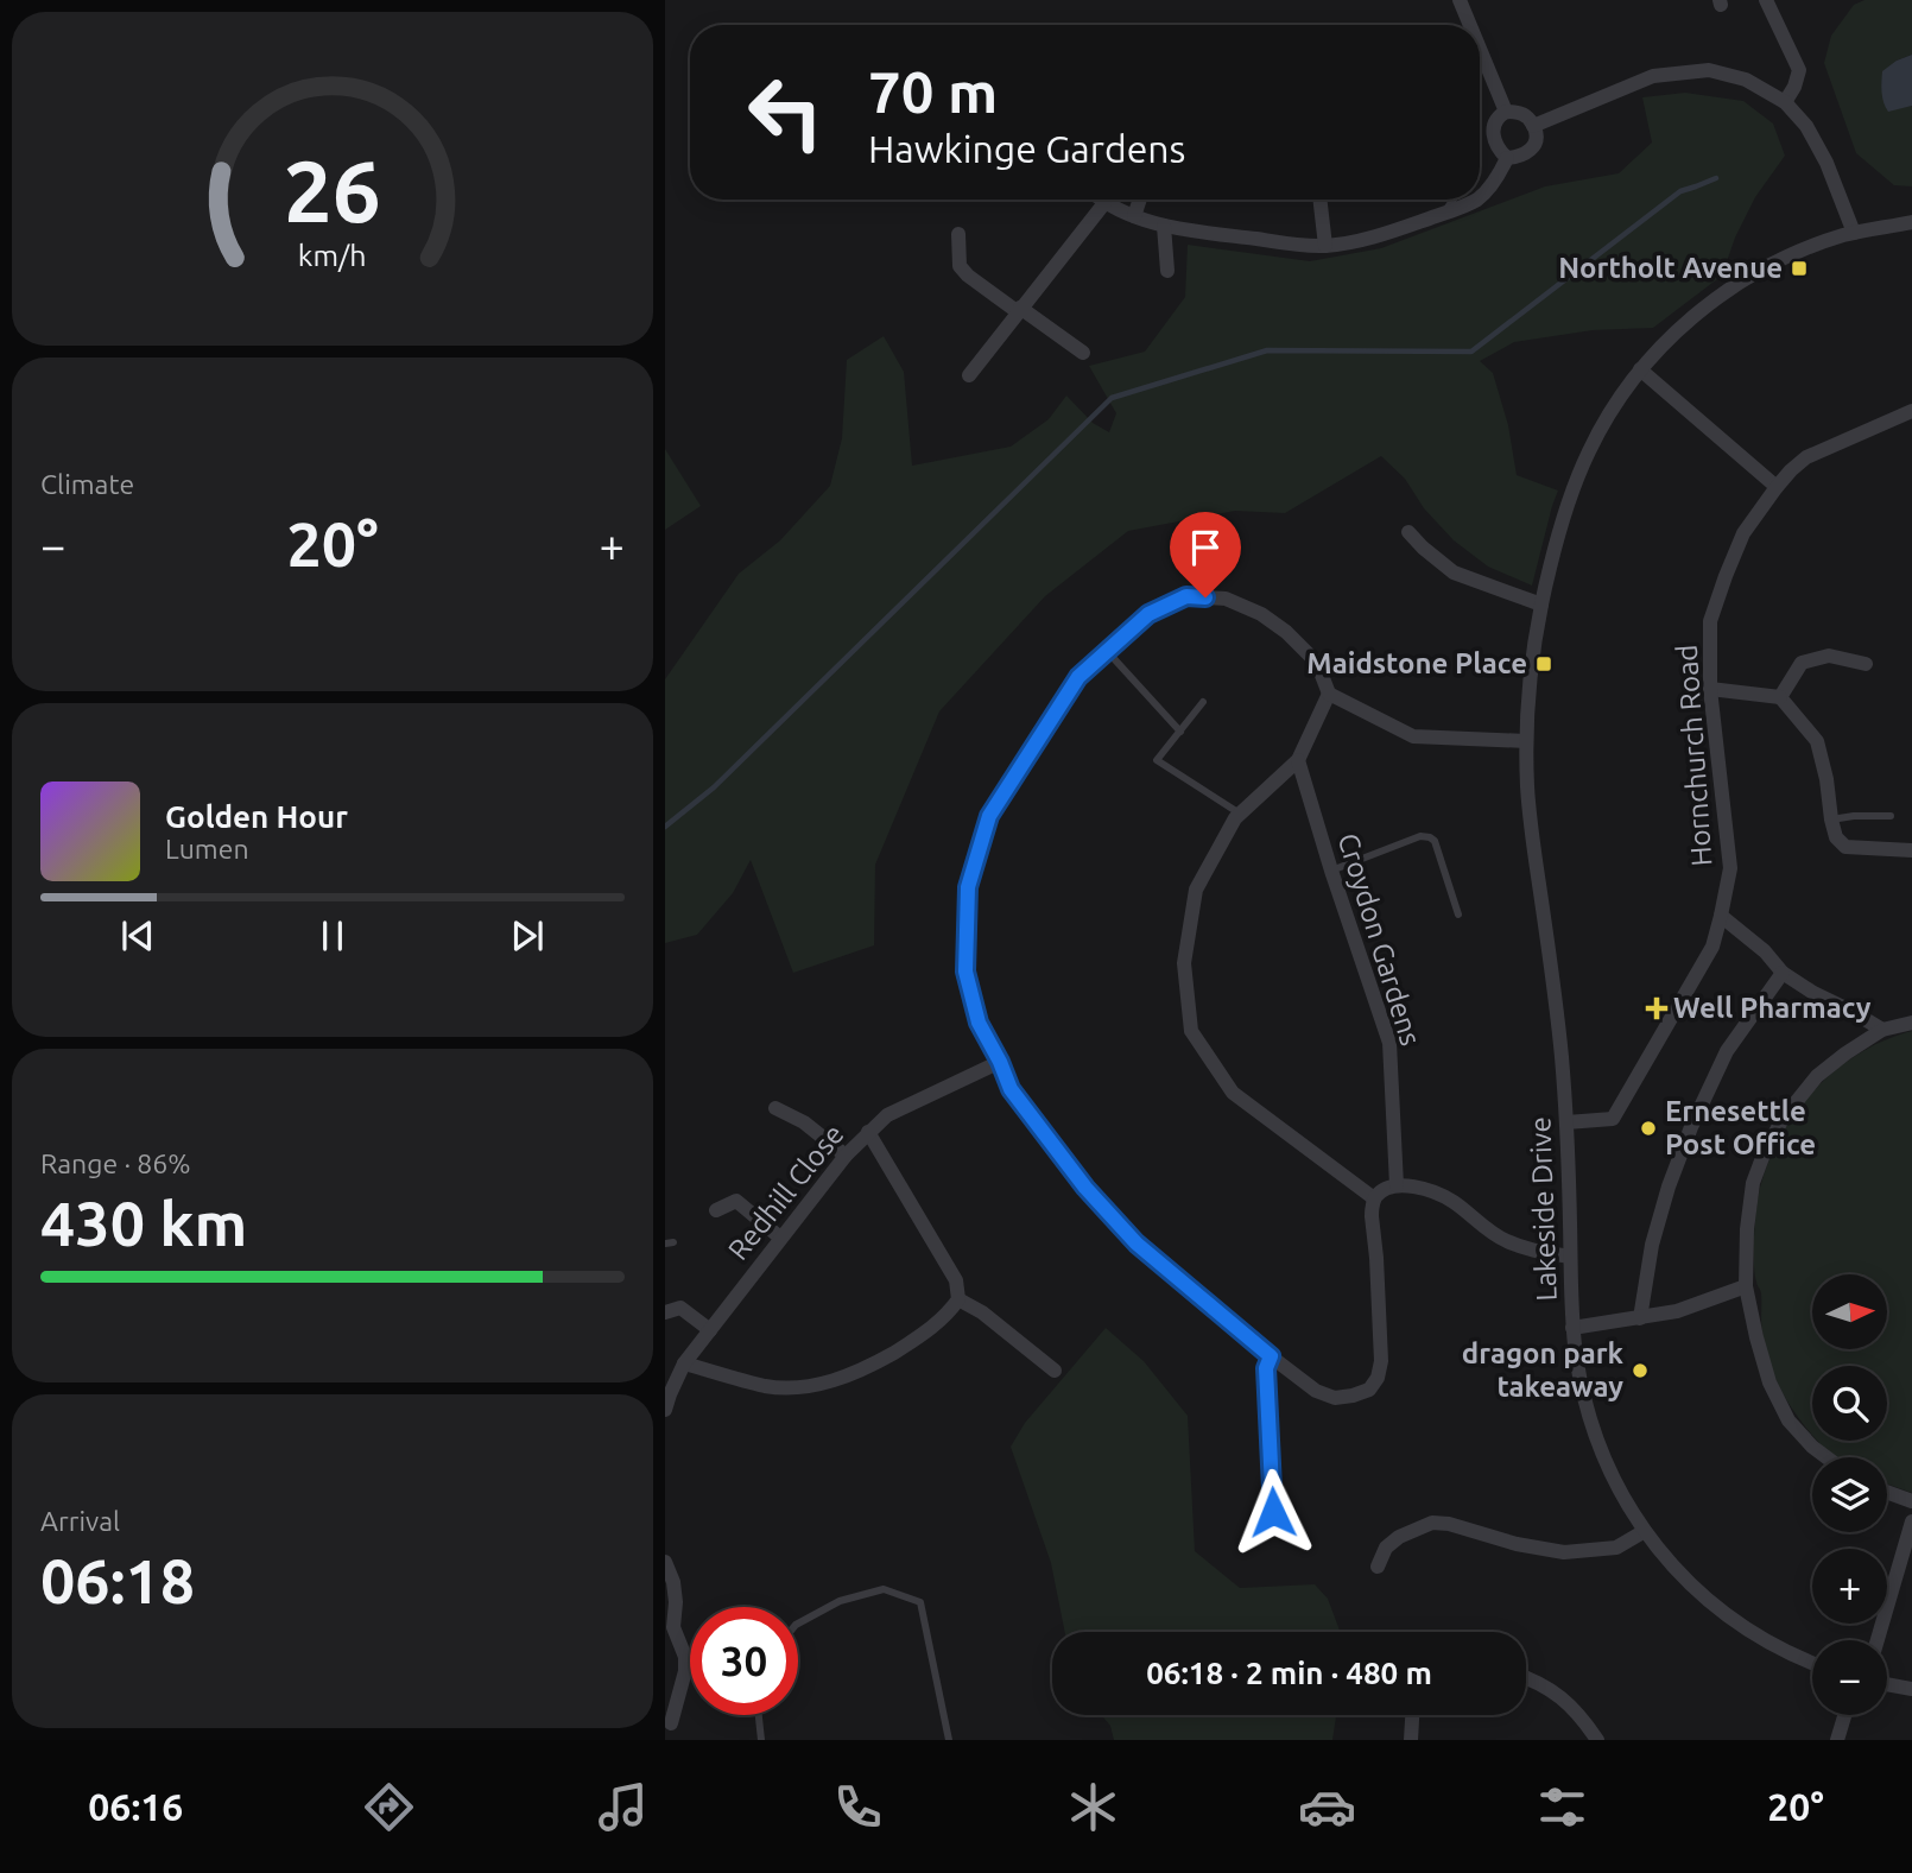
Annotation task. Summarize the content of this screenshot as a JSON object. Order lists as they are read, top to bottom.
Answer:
{
  "streets": {
    "street": [
      "Hornchurch Road",
      "Croydon Gardens",
      "Redhill Close",
      "Lakeside Drive"
    ]
  },
  "crossings": [
    ["Hornchurch Road", "Lakeside Drive"]
  ],
  "places": {
    "transit": ["Northolt Avenue", "Maidstone Place"],
    "health": ["Well Pharmacy"],
    "other": ["Ernesettle Post Office", "dragon park takeaway"]
  },
  "north": "right",
  "page": {
    "turn": ["70 m", "Hawkinge Gardens"],
    "tile": [
      "Climate",
      ["Range · 86%", "430 km"],
      ["Arrival", "06:18"]
    ],
    "heat": ["−", "20°", "+"],
    "song": ["Golden Hour", "Lumen"],
    "map_buttons": ["+", "−"],
    "limit": "30",
    "trip": "06:18 · 2 min · 480 m",
    "tabs": ["06:16", "20°"],
    "gauge": ["26", "km/h"]
  }
}
